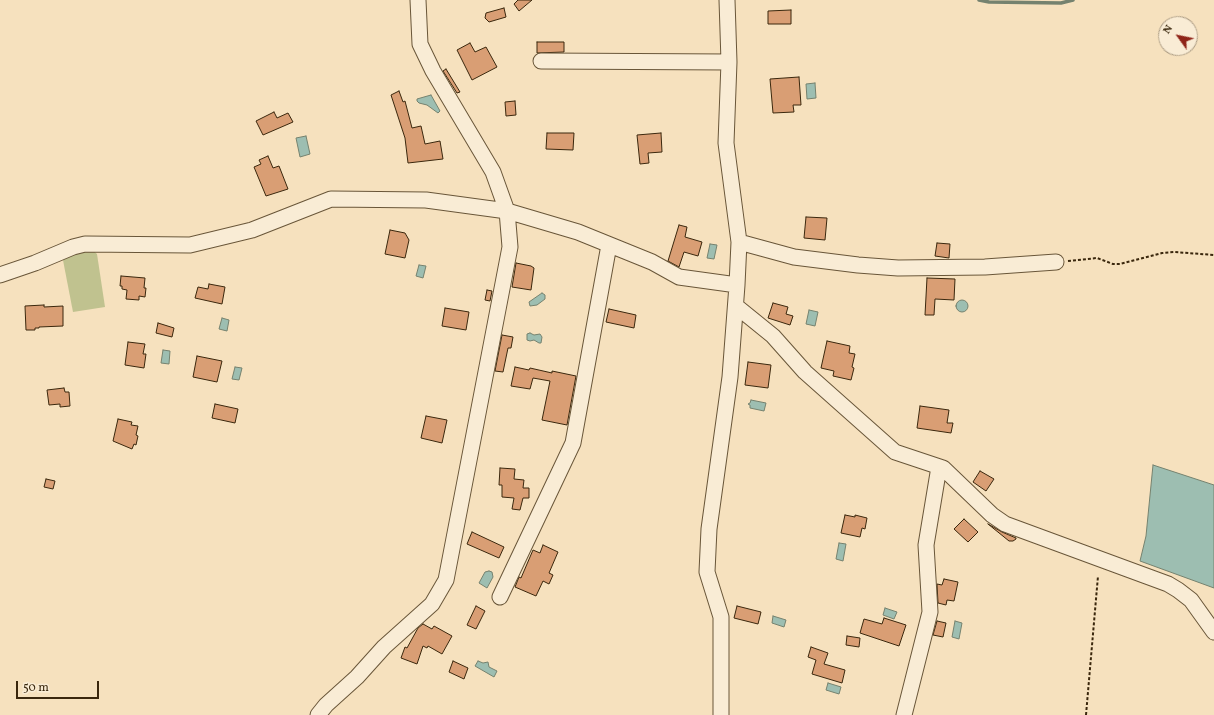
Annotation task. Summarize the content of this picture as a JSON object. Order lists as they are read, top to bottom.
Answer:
{
  "scale_bar": "50 m",
  "north": "top left"
}
